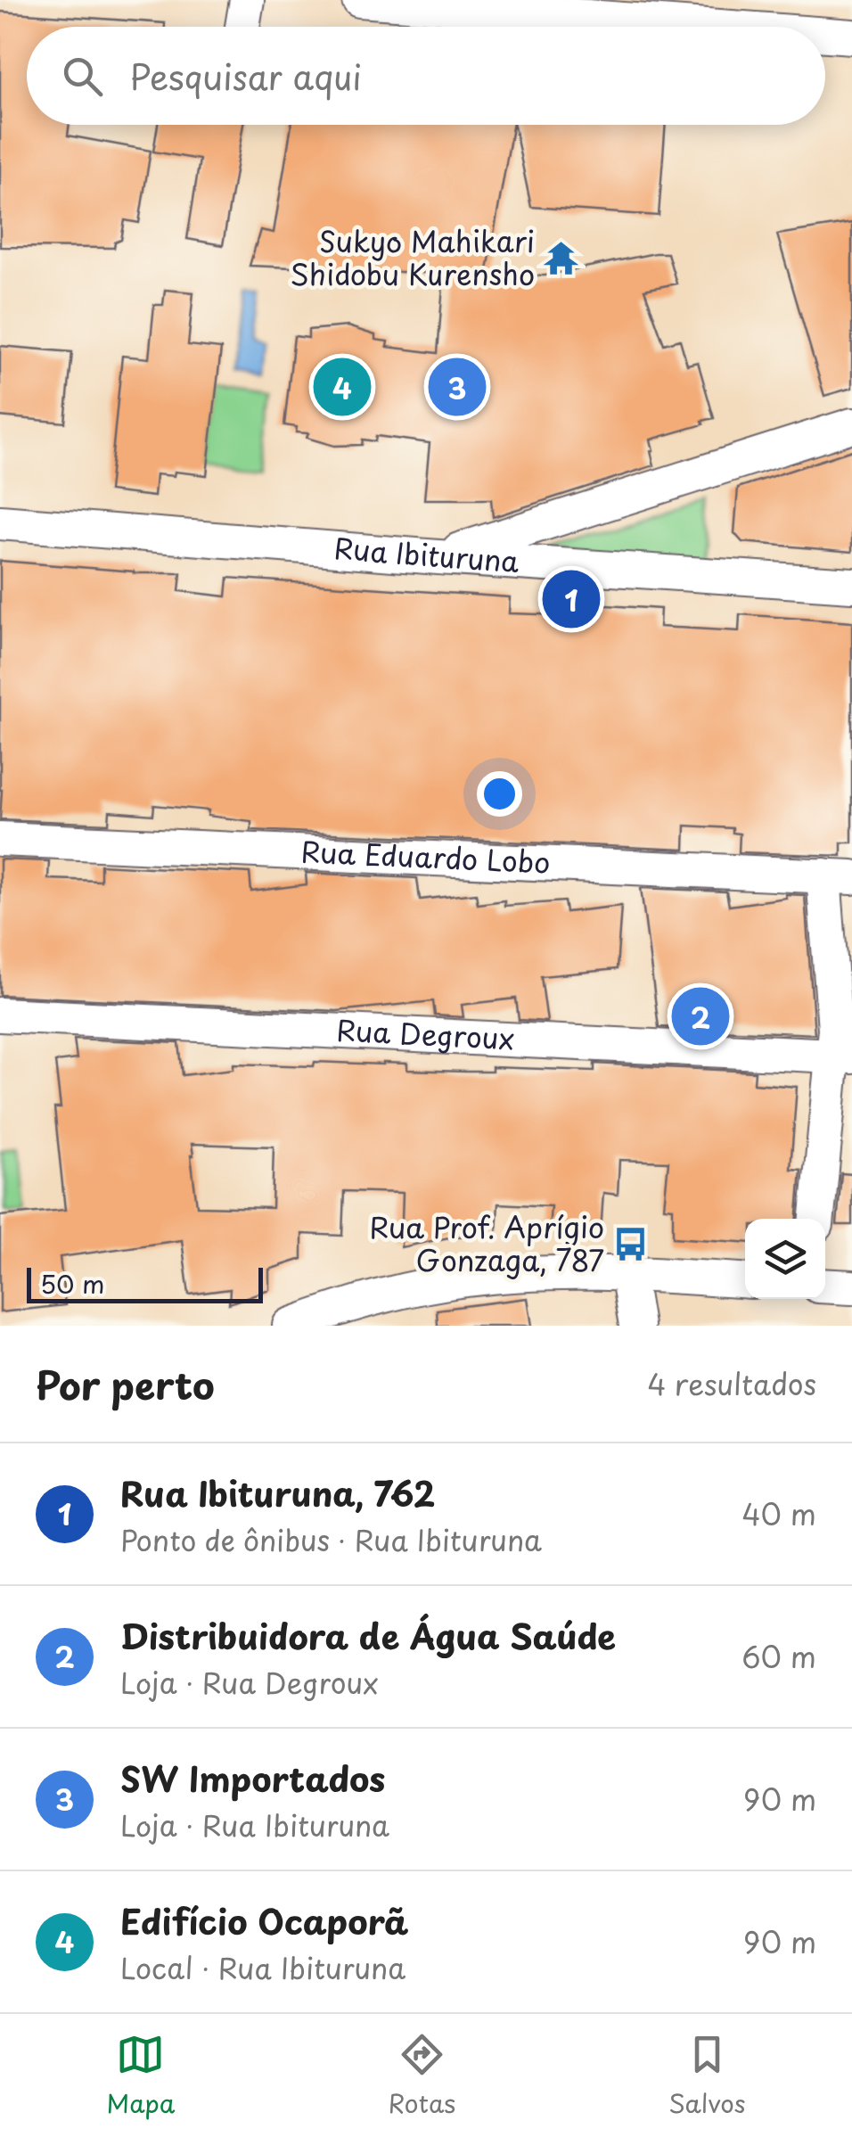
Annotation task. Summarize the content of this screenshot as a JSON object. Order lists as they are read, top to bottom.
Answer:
{
  "streets": {
    "street": ["Rua Ibituruna", "Rua Eduardo Lobo", "Rua Degroux"]
  },
  "places": {
    "temple": ["Sukyo Mahikari Shidobu Kurensho"],
    "bus stop": ["Rua Prof. Aprígio Gonzaga, 787"]
  },
  "scale_bar": "50 m",
  "page": {
    "search": "Pesquisar aqui",
    "pins": [
      "3",
      "4",
      "1",
      "2"
    ],
    "scale": "50 m",
    "heading": ["Por perto", "4 resultados"],
    "list": [
      {
        "mark": "1",
        "name": "Rua Ibituruna, 762",
        "note": "Ponto de ônibus · Rua Ibituruna",
        "value": "40 m"
      },
      {
        "mark": "2",
        "name": "Distribuidora de Água Saúde",
        "note": "Loja · Rua Degroux",
        "value": "60 m"
      },
      {
        "mark": "3",
        "name": "SW Importados",
        "note": "Loja · Rua Ibituruna",
        "value": "90 m"
      },
      {
        "mark": "4",
        "name": "Edifício Ocaporã",
        "note": "Local · Rua Ibituruna",
        "value": "90 m"
      }
    ],
    "nav": ["Mapa", "Rotas", "Salvos"]
  }
}
